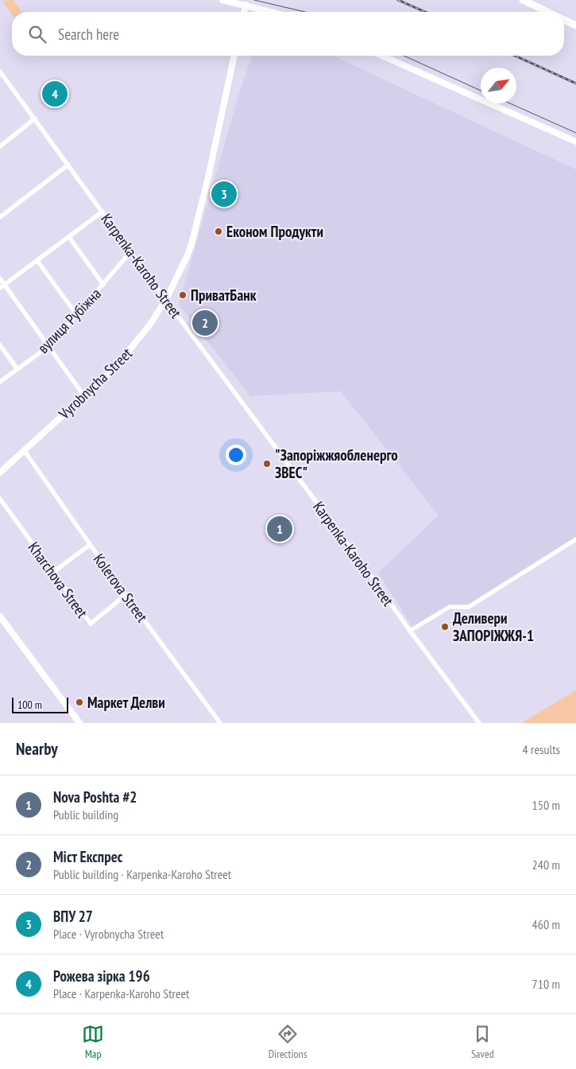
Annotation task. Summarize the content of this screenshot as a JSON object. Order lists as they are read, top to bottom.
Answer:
{
  "streets": {
    "street": [
      "Karpenka-Karoho Street",
      "вулиця Рубіжна",
      "Vyrobnycha Street",
      "Kharchova Street",
      "Kolerova Street"
    ]
  },
  "crossings": [
    ["Karpenka-Karoho Street", "вулиця Рубіжна"],
    ["Karpenka-Karoho Street", "Vyrobnycha Street"],
    ["Vyrobnycha Street", "Kolerova Street"],
    ["Kharchova Street", "Kolerova Street"]
  ],
  "places": [
    "Економ Продукти",
    "ПриватБанк",
    "\"Запоріжжяобленерго ЗВЕС\"",
    "Деливери ЗАПОРІЖЖЯ-1",
    "Маркет Делви"
  ],
  "scale_bar": "100 m",
  "north": "top right",
  "page": {
    "search": "Search here",
    "pins": [
      "4",
      "3",
      "2",
      "1"
    ],
    "scale": "100 m",
    "heading": ["Nearby", "4 results"],
    "list": [
      {
        "mark": "1",
        "name": "Nova Poshta #2",
        "note": "Public building",
        "value": "150 m"
      },
      {
        "mark": "2",
        "name": "Мiст Експрес",
        "note": "Public building · Karpenka-Karoho Street",
        "value": "240 m"
      },
      {
        "mark": "3",
        "name": "ВПУ 27",
        "note": "Place · Vyrobnycha Street",
        "value": "460 m"
      },
      {
        "mark": "4",
        "name": "Рожева зірка 196",
        "note": "Place · Karpenka-Karoho Street",
        "value": "710 m"
      }
    ],
    "nav": ["Map", "Directions", "Saved"]
  }
}
